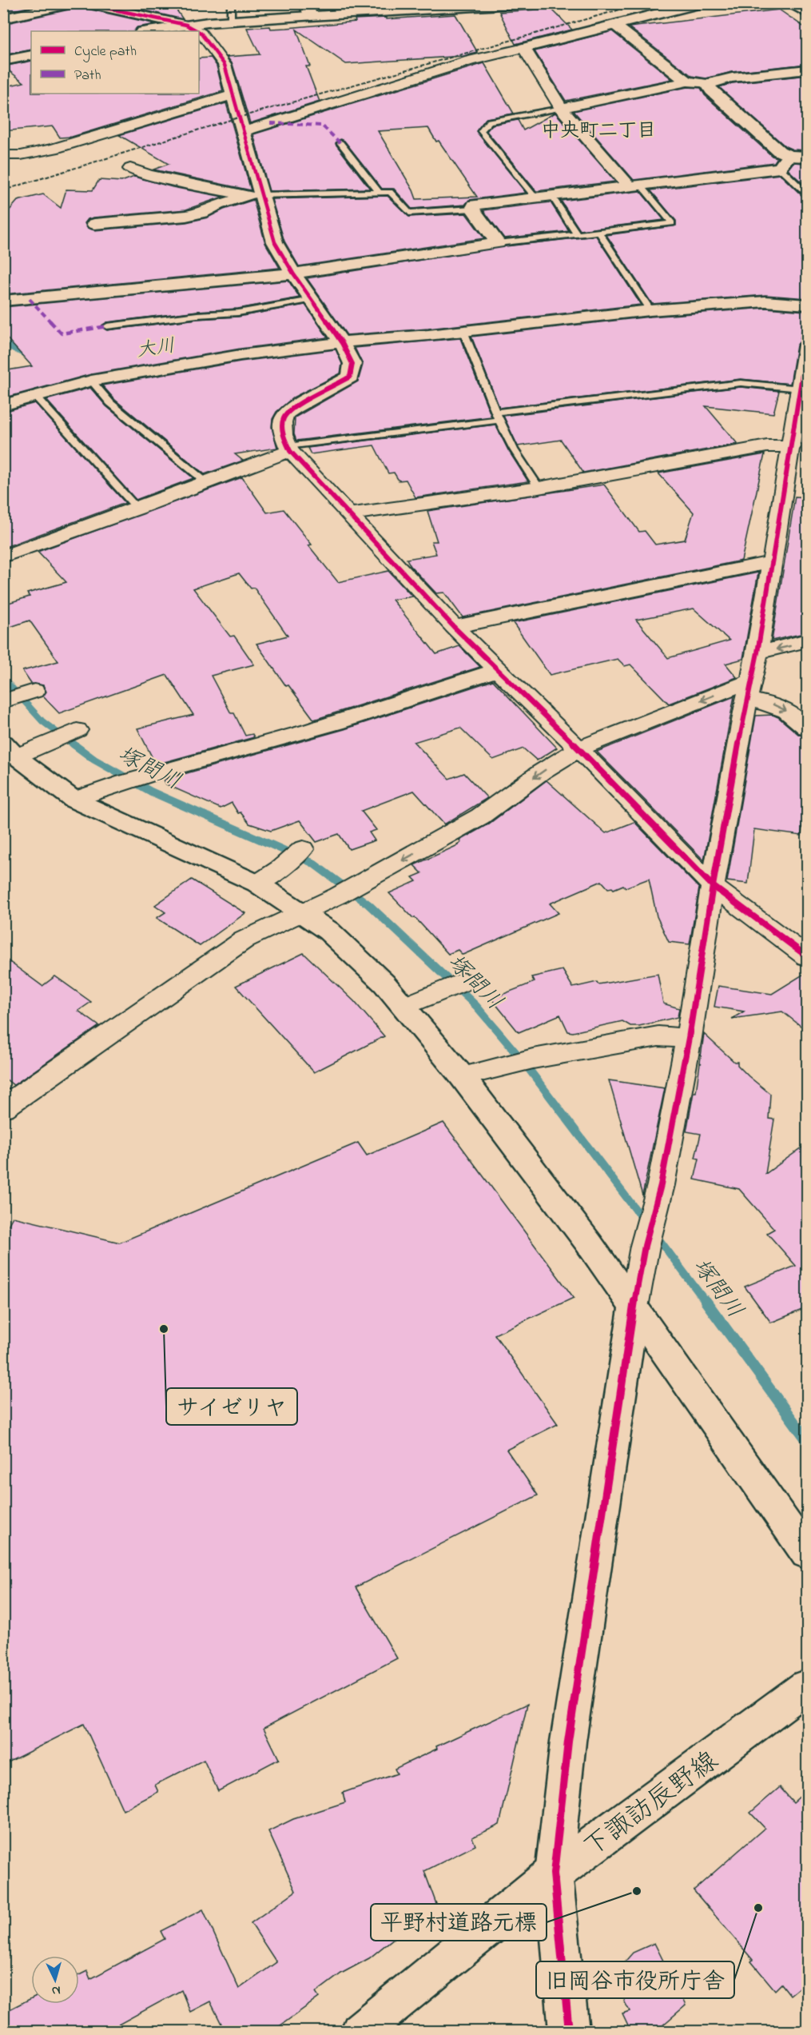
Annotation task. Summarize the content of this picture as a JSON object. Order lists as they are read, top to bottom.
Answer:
{
  "streets": {
    "street": ["下諏訪辰野線"]
  },
  "districts": ["中央町二丁目"],
  "water": ["大川", "塚間川"],
  "places": ["サイゼリヤ", "平野村道路元標", "旧岡谷市役所庁舎"],
  "legend": ["Cycle path", "Path"],
  "north": "bottom"
}
